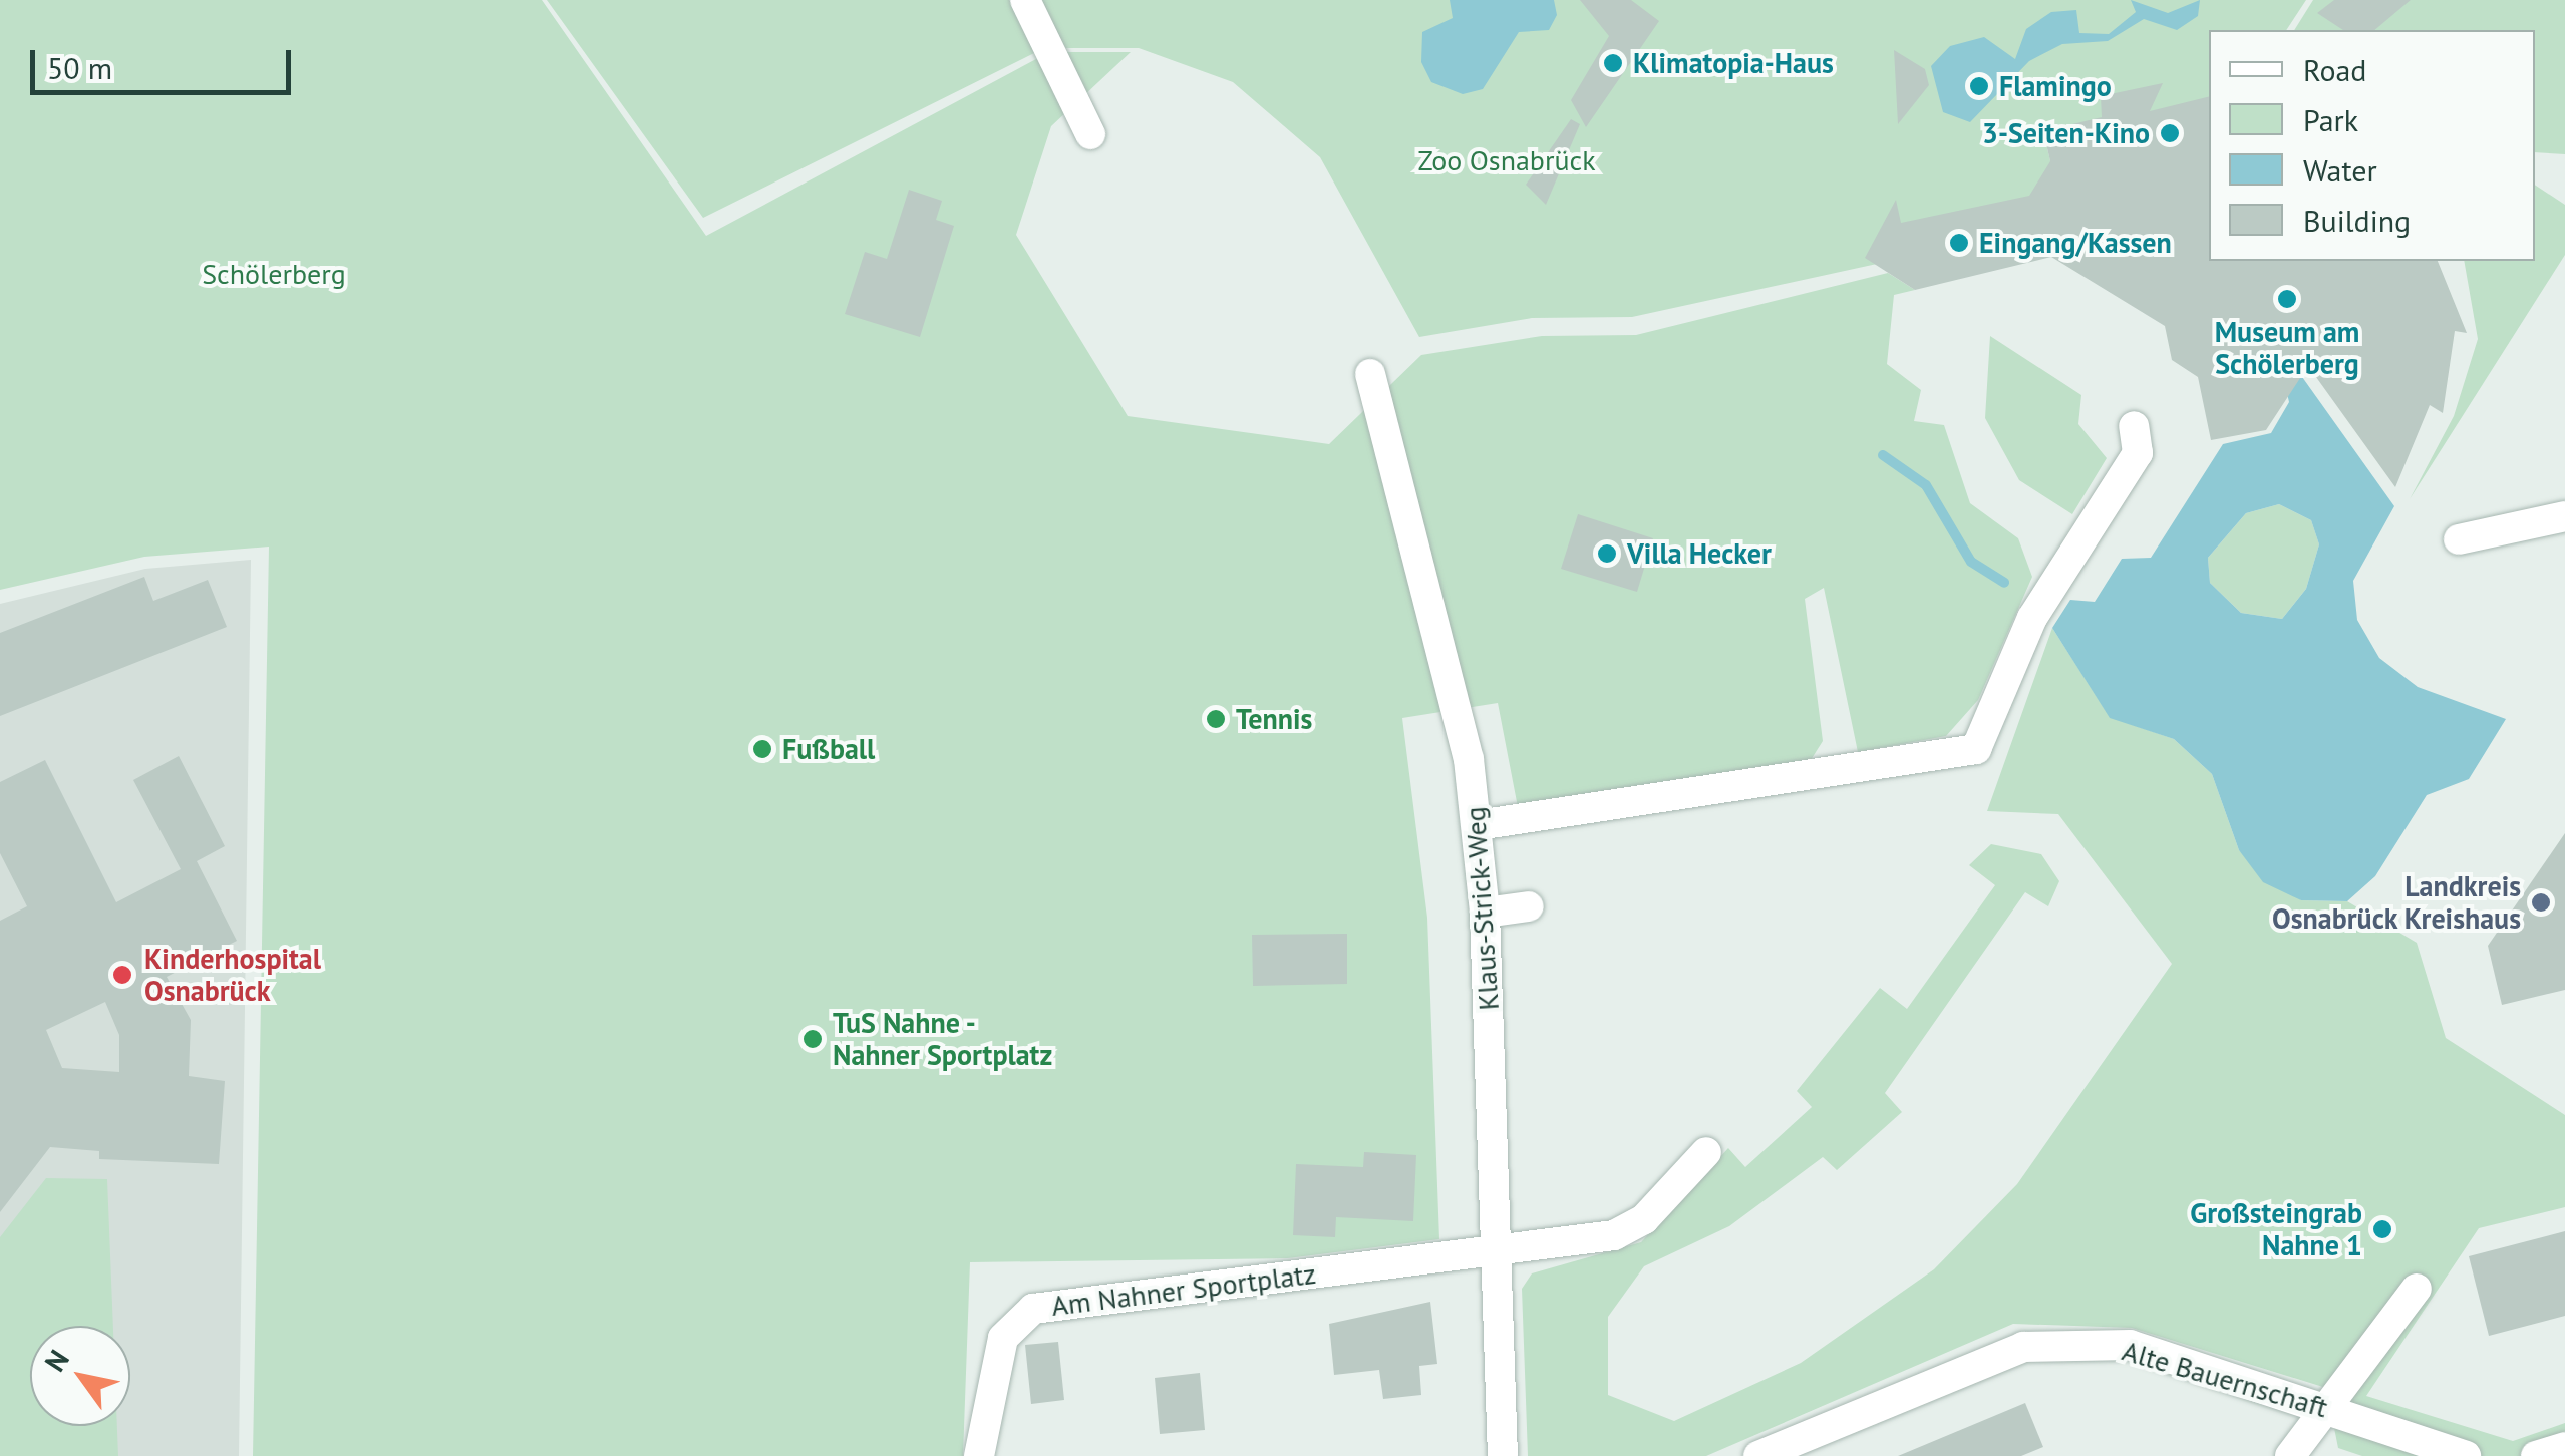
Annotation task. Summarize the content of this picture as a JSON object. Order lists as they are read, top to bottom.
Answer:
{
  "streets": {
    "street": ["Klaus-Strick-Weg", "Am Nahner Sportplatz", "Alte Bauernschaft"]
  },
  "crossings": [
    ["Klaus-Strick-Weg", "Am Nahner Sportplatz"]
  ],
  "parks": ["Zoo Osnabrück", "Schölerberg"],
  "places": [
    "Klimatopia-Haus",
    "Flamingo",
    "3-Seiten-Kino",
    "Eingang/Kassen",
    "Museum am Schölerberg",
    "Villa Hecker",
    "Tennis",
    "Fußball",
    "Landkreis Osnabrück Kreishaus",
    "Kinderhospital Osnabrück",
    "TuS Nahne - Nahner Sportplatz",
    "Großsteingrab Nahne 1"
  ],
  "legend": [
    "Road",
    "Park",
    "Water",
    "Building"
  ],
  "scale_bar": "50 m",
  "north": "top left"
}
